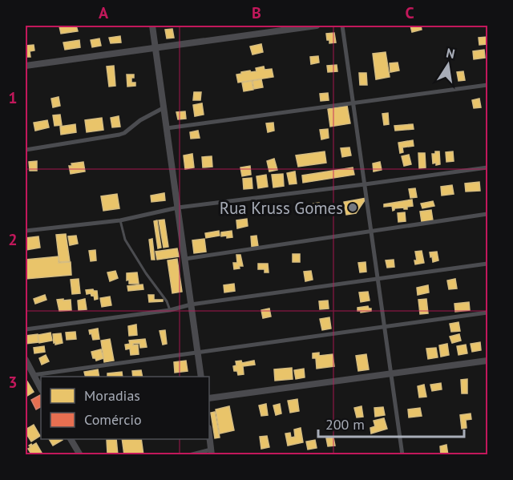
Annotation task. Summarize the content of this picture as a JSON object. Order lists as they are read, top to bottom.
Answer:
{
  "places": ["Rua Kruss Gomes"],
  "legend": ["Moradias", "Comércio"],
  "scale_bar": "200 m",
  "north": "top",
  "grid": {
    "columns": ["A", "B", "C"],
    "rows": ["1", "2", "3"]
  }
}
